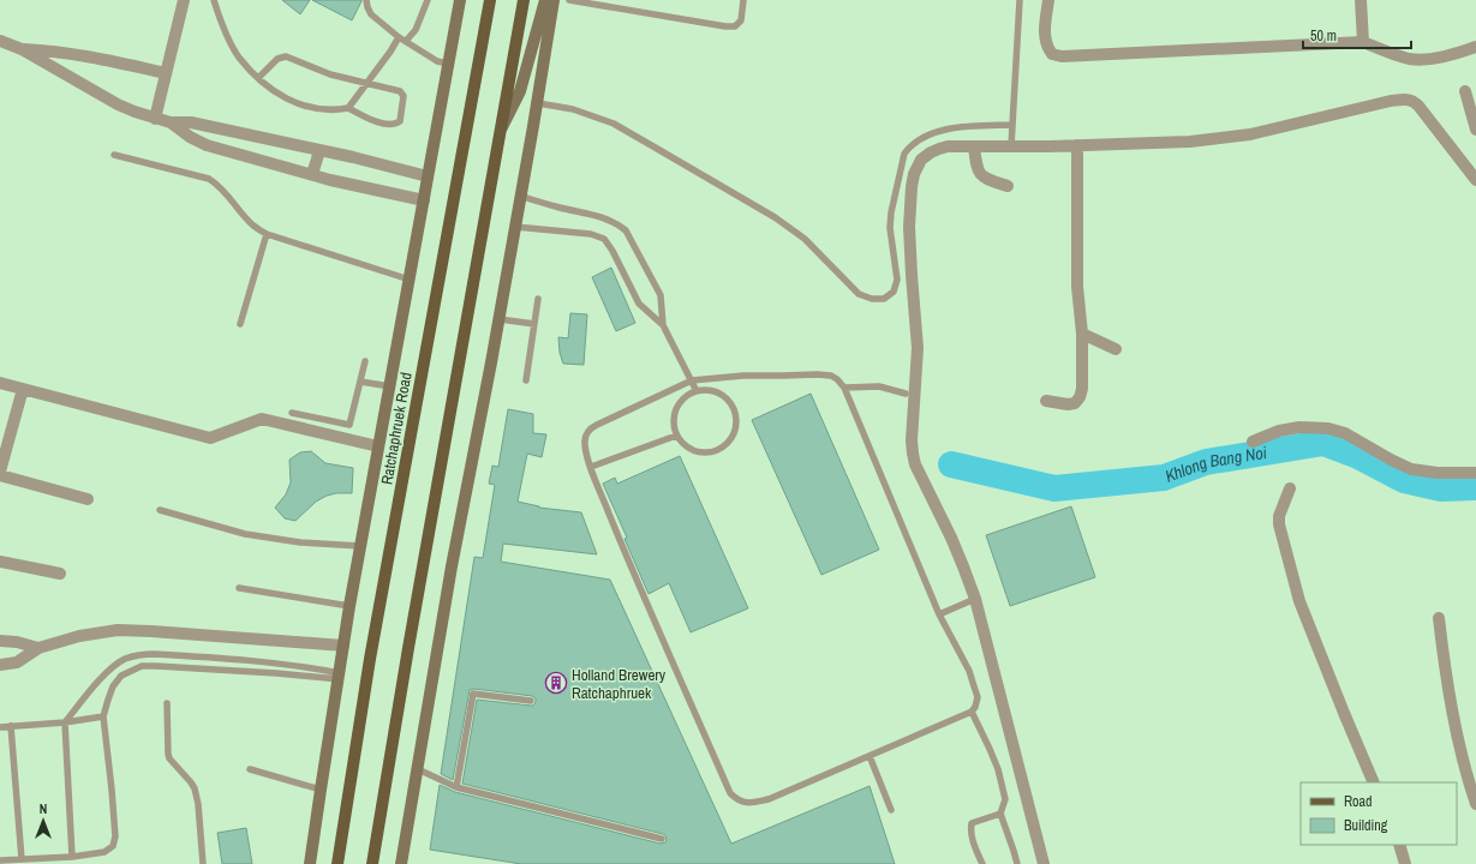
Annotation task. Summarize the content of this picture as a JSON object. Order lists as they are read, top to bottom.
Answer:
{
  "streets": {
    "main road": ["Ratchaphruek Road"]
  },
  "water": ["Khlong Bang Noi"],
  "places": {
    "building": ["Holland Brewery Ratchaphruek"]
  },
  "legend": ["Road", "Building"],
  "scale_bar": "50 m",
  "north": "top"
}
